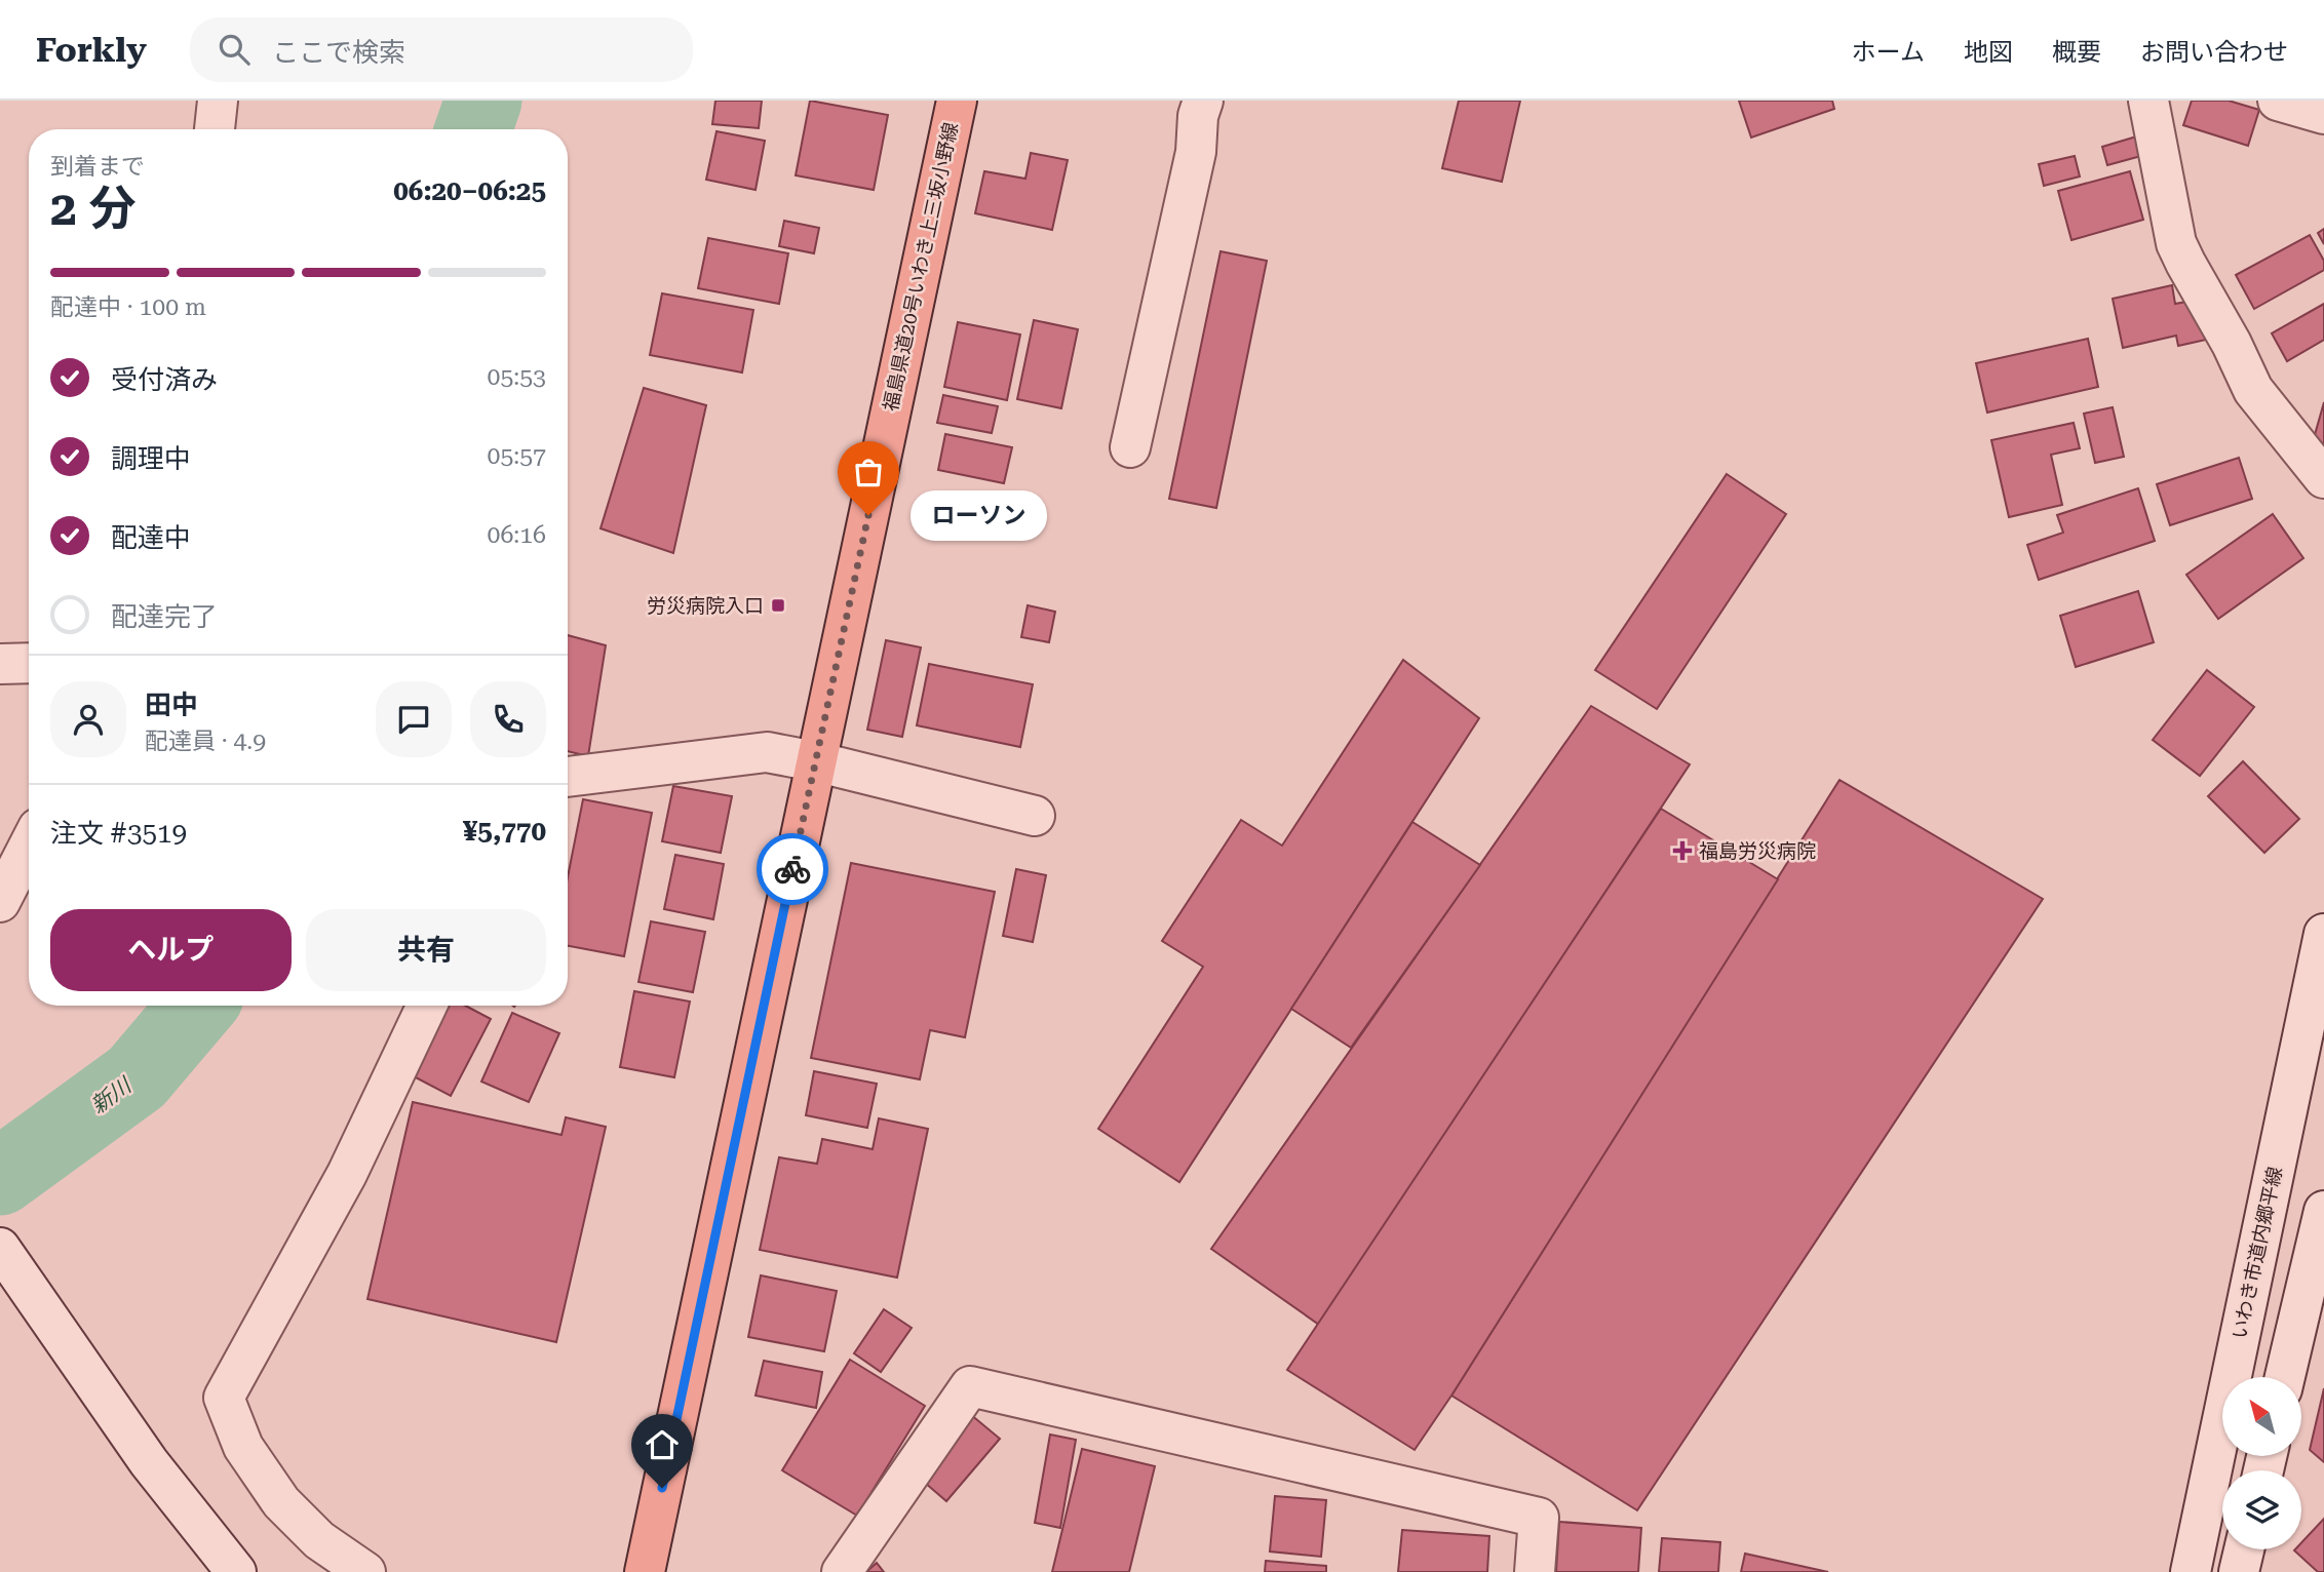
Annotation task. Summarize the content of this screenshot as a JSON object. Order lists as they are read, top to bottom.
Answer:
{
  "streets": {
    "main road": ["福島県道20号いわき上三坂小野線"],
    "street": ["いわき市道内郷平線"]
  },
  "water": ["新川"],
  "places": {
    "other": ["ローソン"],
    "transit": ["労災病院入口"],
    "health": ["福島労災病院"]
  },
  "north": "top left",
  "page": {
    "header": "Forkly",
    "search": "ここで検索",
    "nav": [
      "ホーム",
      "地図",
      "概要",
      "お問い合わせ"
    ],
    "heading": ["2 分", "到着まで", "06:20–06:25"],
    "panel": [
      "田中",
      "配達員 · 4.9",
      "注文 #3519",
      "¥5,770"
    ],
    "bar": "配達中 · 100 m",
    "list": [
      ["受付済み", "05:53"],
      ["調理中", "05:57"],
      ["配達中", "06:16"],
      "配達完了"
    ],
    "bubble": "ローソン",
    "buttons": ["ヘルプ", "共有"]
  }
}
